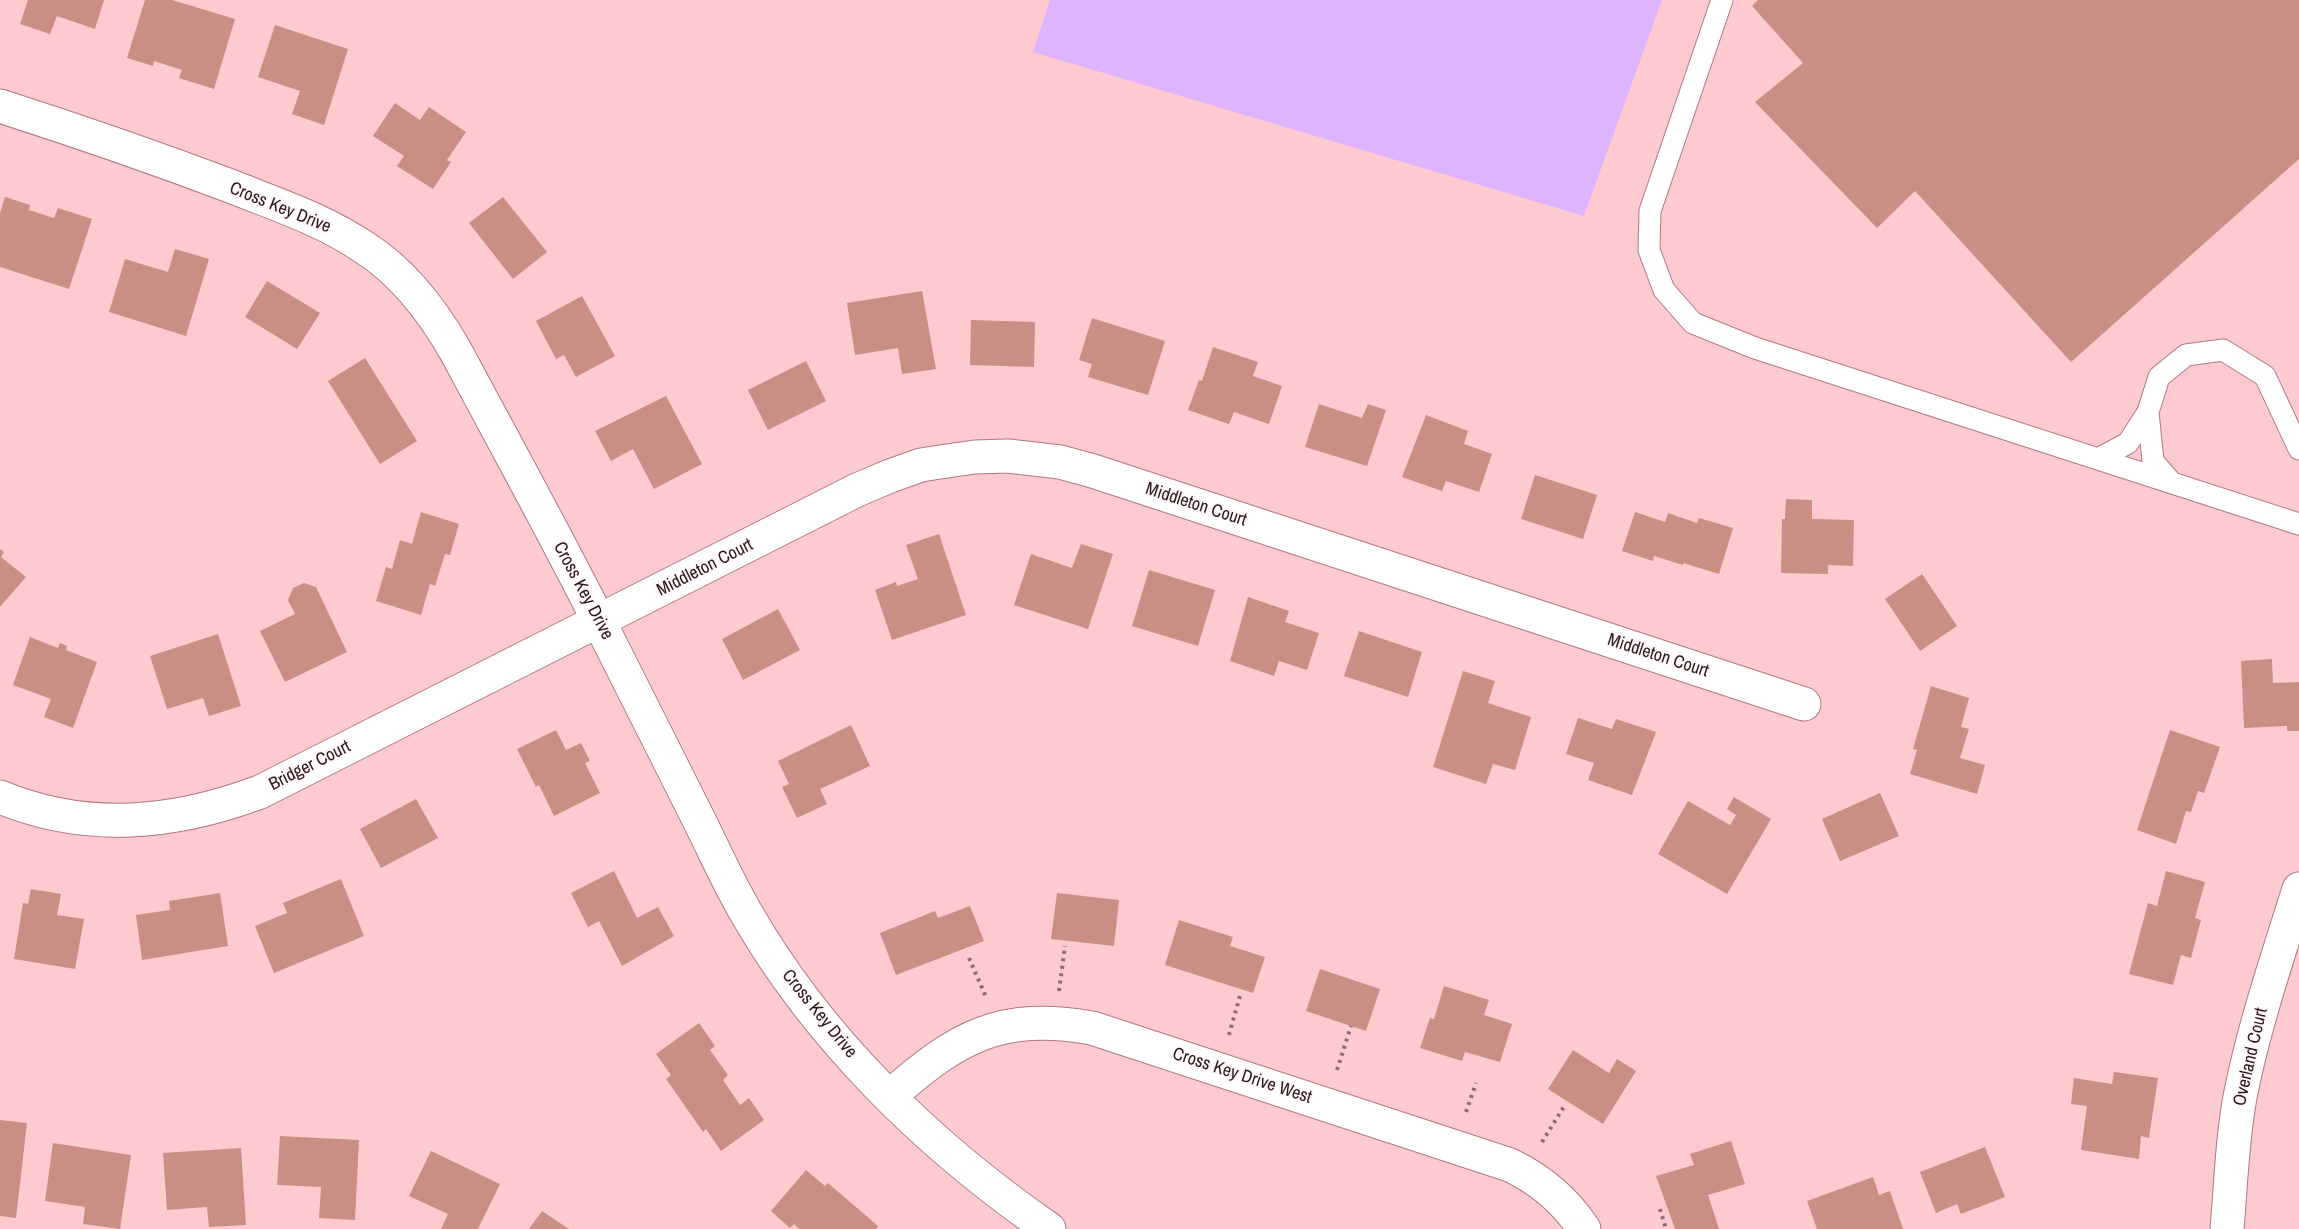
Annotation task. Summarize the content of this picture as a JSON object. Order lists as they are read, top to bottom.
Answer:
{
  "streets": {
    "street": [
      "Cross Key Drive",
      "Middleton Court",
      "Bridger Court",
      "Overland Court",
      "Cross Key Drive West"
    ]
  },
  "crossings": [
    ["Cross Key Drive", "Middleton Court"],
    ["Cross Key Drive", "Bridger Court"],
    ["Cross Key Drive", "Cross Key Drive West"],
    ["Middleton Court", "Bridger Court"]
  ]
}
